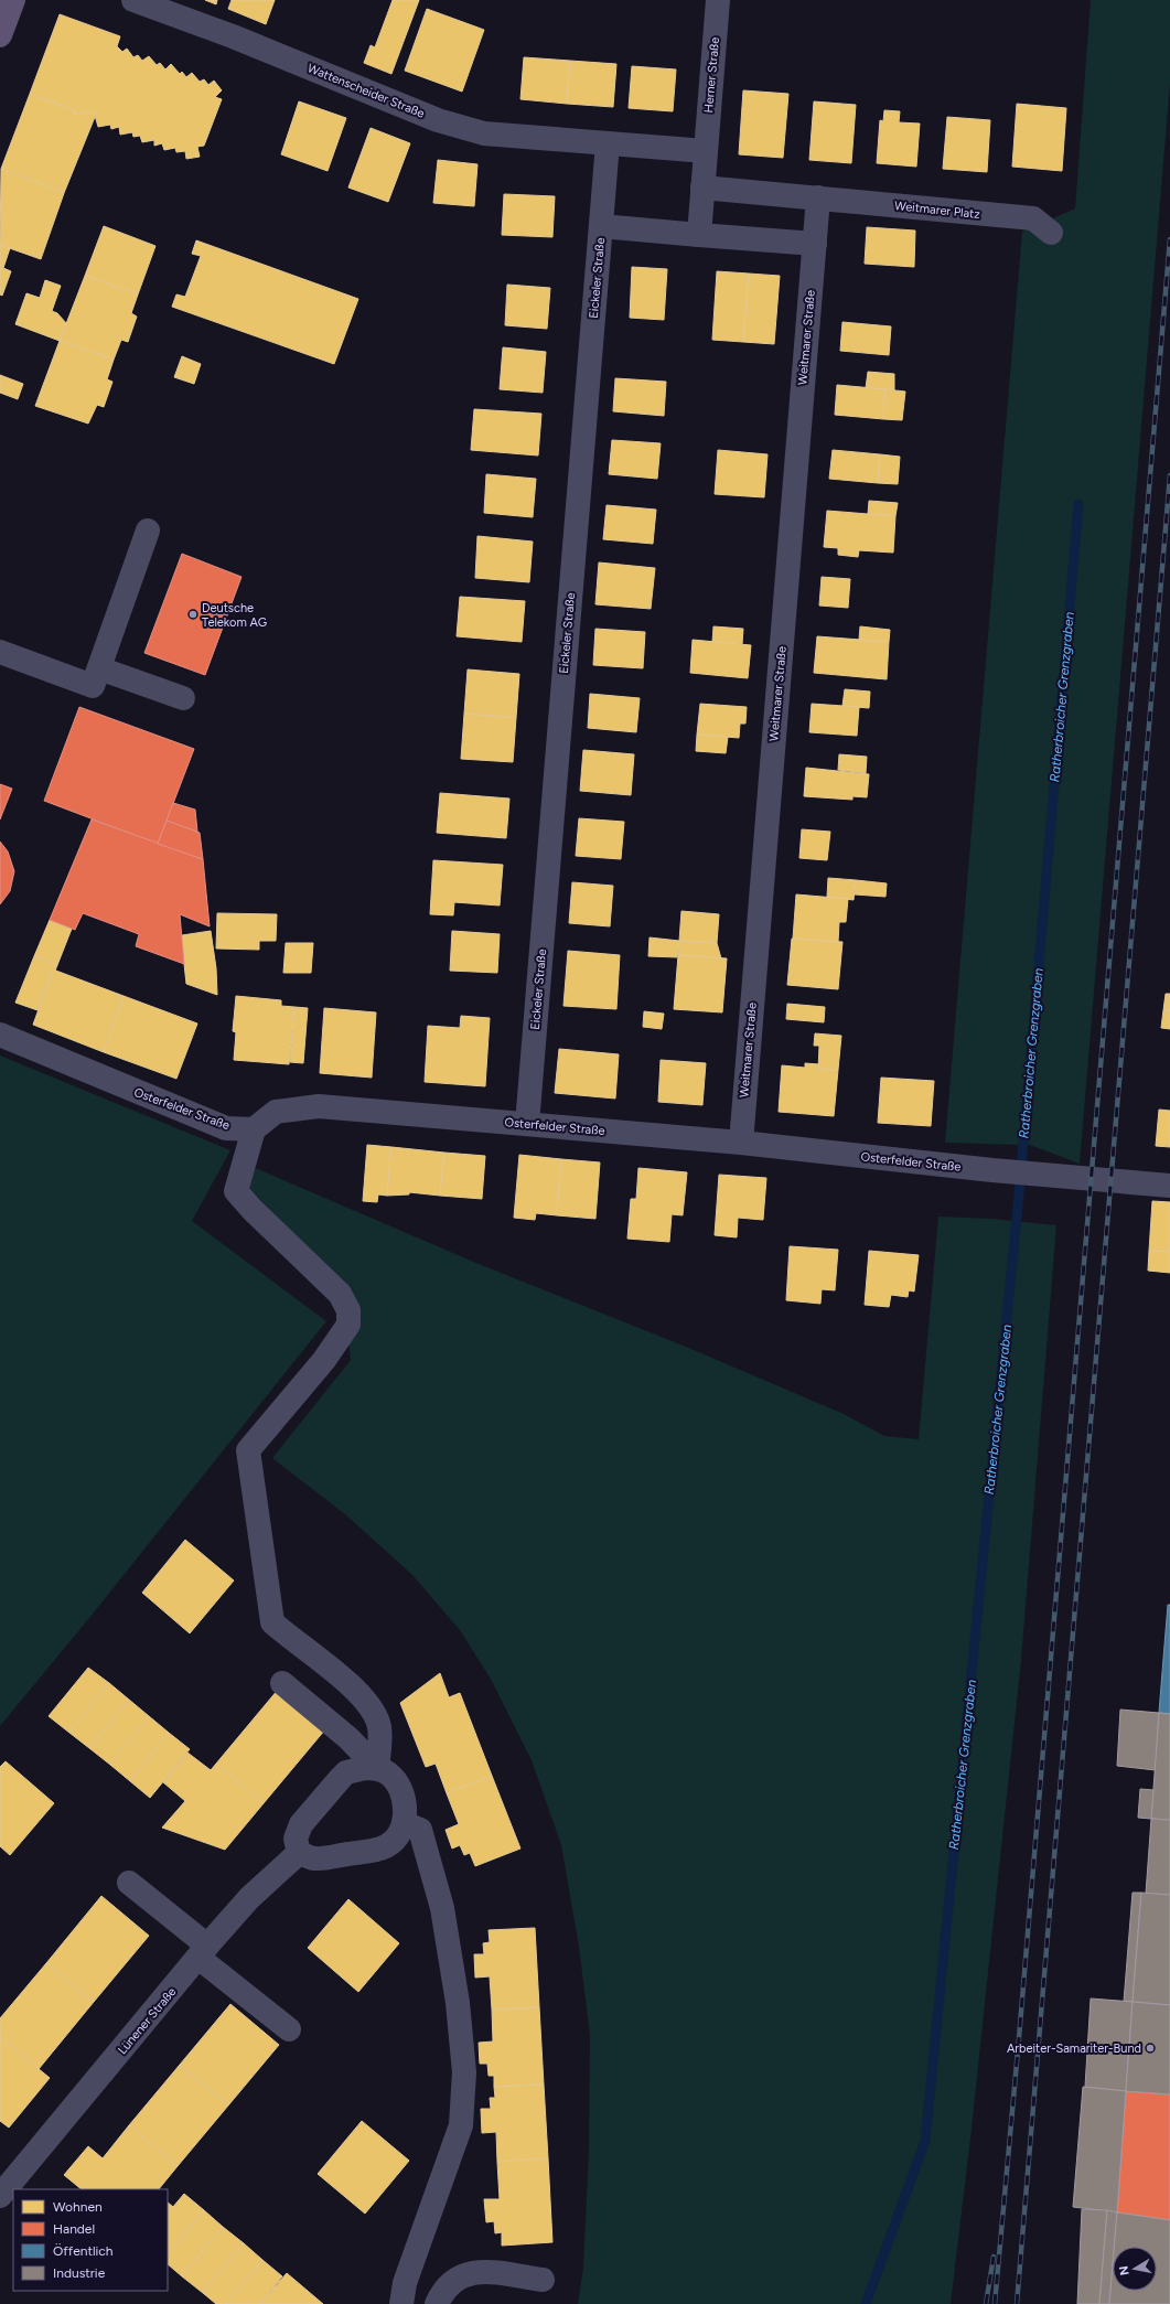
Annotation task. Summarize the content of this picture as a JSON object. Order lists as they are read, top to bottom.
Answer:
{
  "streets": {
    "street": [
      "Herner Straße",
      "Wattenscheider Straße",
      "Weitmarer Platz",
      "Eickeler Straße",
      "Weitmarer Straße",
      "Osterfelder Straße",
      "Lünener Straße"
    ]
  },
  "crossings": [
    ["Wattenscheider Straße", "Eickeler Straße"],
    ["Eickeler Straße", "Osterfelder Straße"],
    ["Weitmarer Straße", "Osterfelder Straße"]
  ],
  "water": ["Ratherbroicher Grenzgraben"],
  "places": ["Deutsche Telekom AG", "Arbeiter-Samariter-Bund"],
  "legend": [
    "Wohnen",
    "Handel",
    "Öffentlich",
    "Industrie"
  ],
  "north": "left"
}
